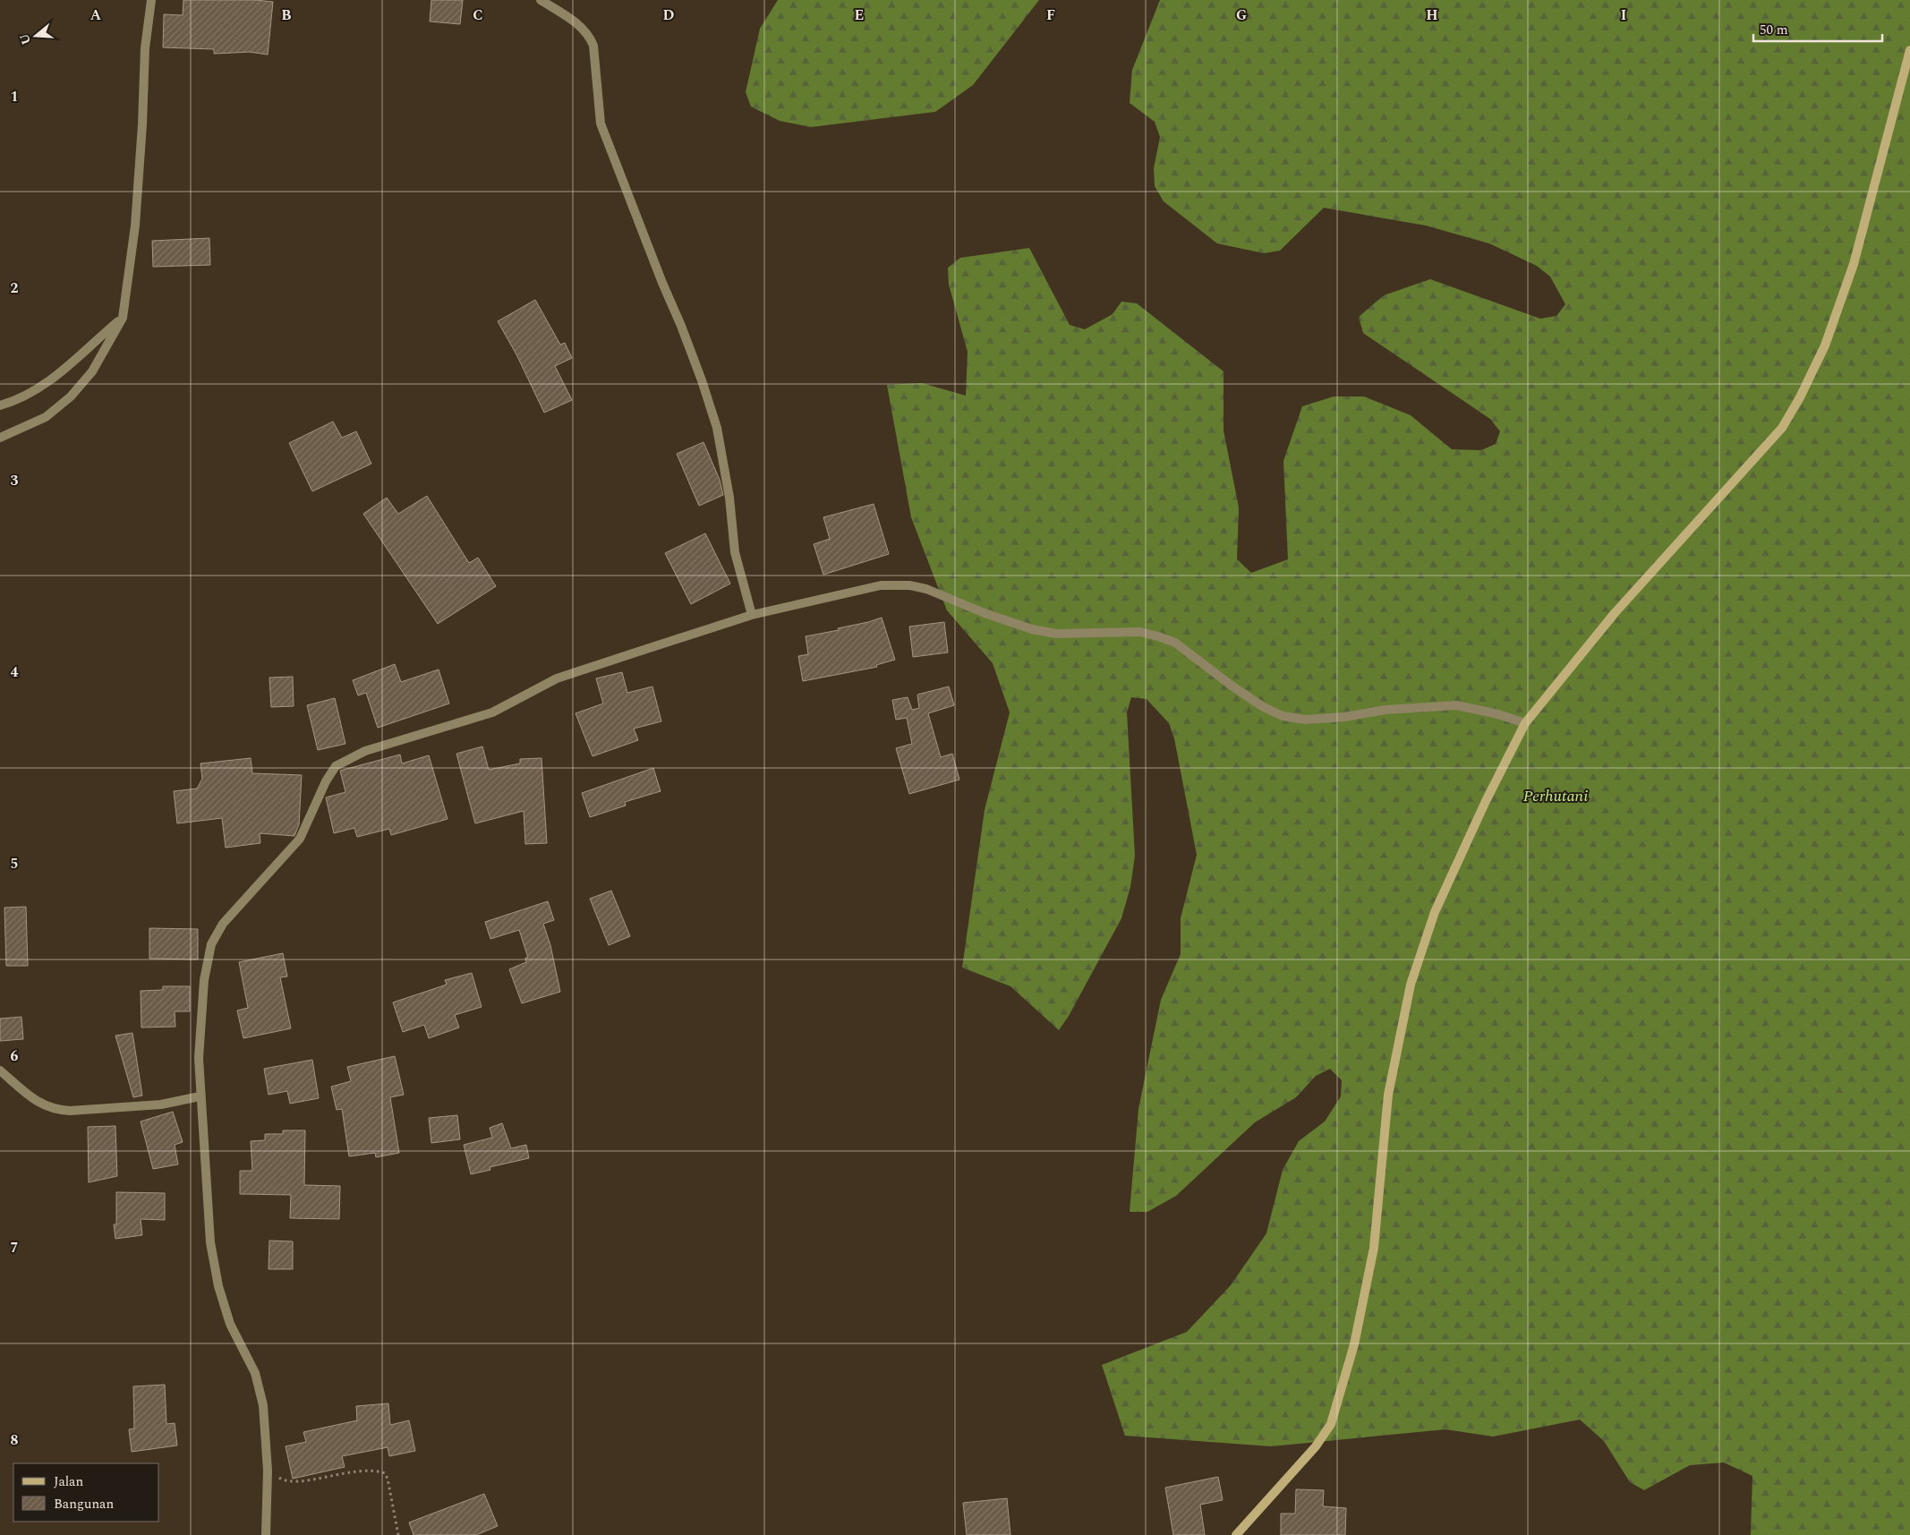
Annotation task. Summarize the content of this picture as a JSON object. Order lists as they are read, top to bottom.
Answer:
{
  "parks": ["Perhutani"],
  "legend": ["Jalan", "Bangunan"],
  "scale_bar": "50 m",
  "north": "left",
  "grid": {
    "columns": [
      "A",
      "B",
      "C",
      "D",
      "E",
      "F",
      "G",
      "H",
      "I"
    ],
    "rows": [
      "1",
      "2",
      "3",
      "4",
      "5",
      "6",
      "7",
      "8"
    ]
  }
}
